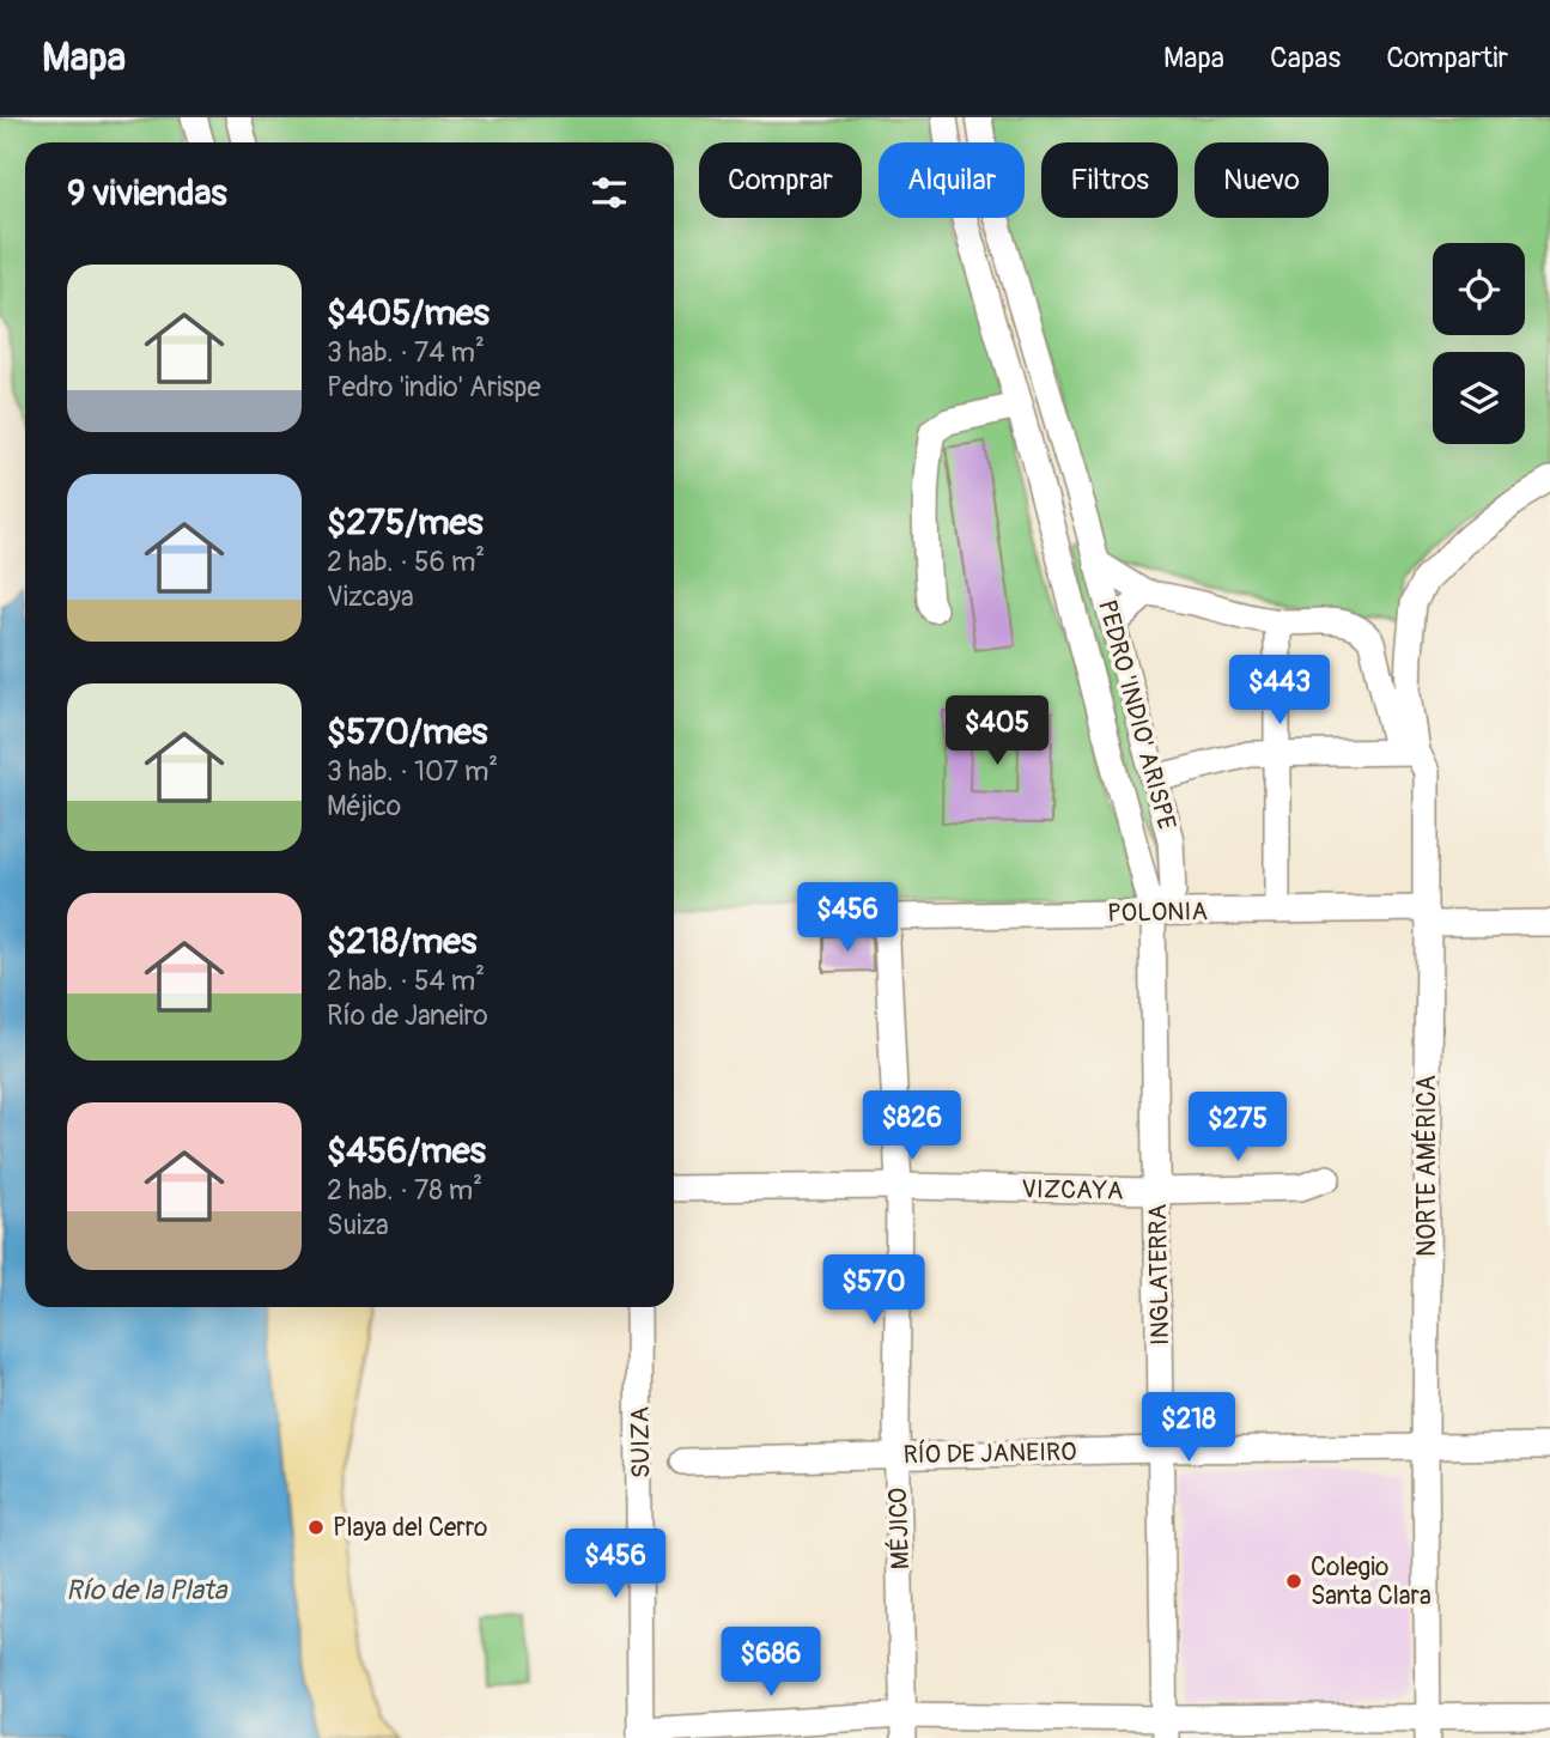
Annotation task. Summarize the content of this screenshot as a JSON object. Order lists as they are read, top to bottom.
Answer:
{
  "streets": {
    "street": [
      "PEDRO 'INDIO' ARISPE",
      "POLONIA",
      "NORTE AMÉRICA",
      "VIZCAYA",
      "INGLATERRA",
      "SUIZA",
      "RÍO DE JANEIRO",
      "MÉJICO"
    ]
  },
  "crossings": [
    ["PEDRO 'INDIO' ARISPE", "POLONIA"],
    ["PEDRO 'INDIO' ARISPE", "INGLATERRA"],
    ["POLONIA", "NORTE AMÉRICA"],
    ["POLONIA", "INGLATERRA"],
    ["POLONIA", "MÉJICO"],
    ["NORTE AMÉRICA", "RÍO DE JANEIRO"],
    ["VIZCAYA", "INGLATERRA"],
    ["VIZCAYA", "MÉJICO"],
    ["INGLATERRA", "RÍO DE JANEIRO"],
    ["RÍO DE JANEIRO", "MÉJICO"]
  ],
  "water": ["Río de la Plata"],
  "places": ["Playa del Cerro", "Colegio Santa Clara"],
  "page": {
    "header": "Mapa",
    "nav": ["Mapa", "Capas", "Compartir"],
    "chip": [
      "Comprar",
      "Alquilar",
      "Filtros",
      "Nuevo"
    ],
    "heading": "9 viviendas",
    "list": [
      {
        "name": "$405/mes",
        "note": "3 hab. · 74 m² · Pedro 'indio' Arispe"
      },
      {
        "name": "$275/mes",
        "note": "2 hab. · 56 m² · Vizcaya"
      },
      {
        "name": "$570/mes",
        "note": "3 hab. · 107 m² · Méjico"
      },
      {
        "name": "$218/mes",
        "note": "2 hab. · 54 m² · Río de Janeiro"
      },
      {
        "name": "$456/mes",
        "note": "2 hab. · 78 m² · Suiza"
      }
    ],
    "price": [
      "$443",
      "$405",
      "$456",
      "$826",
      "$275",
      "$570",
      "$218",
      "$456",
      "$686"
    ]
  }
}
